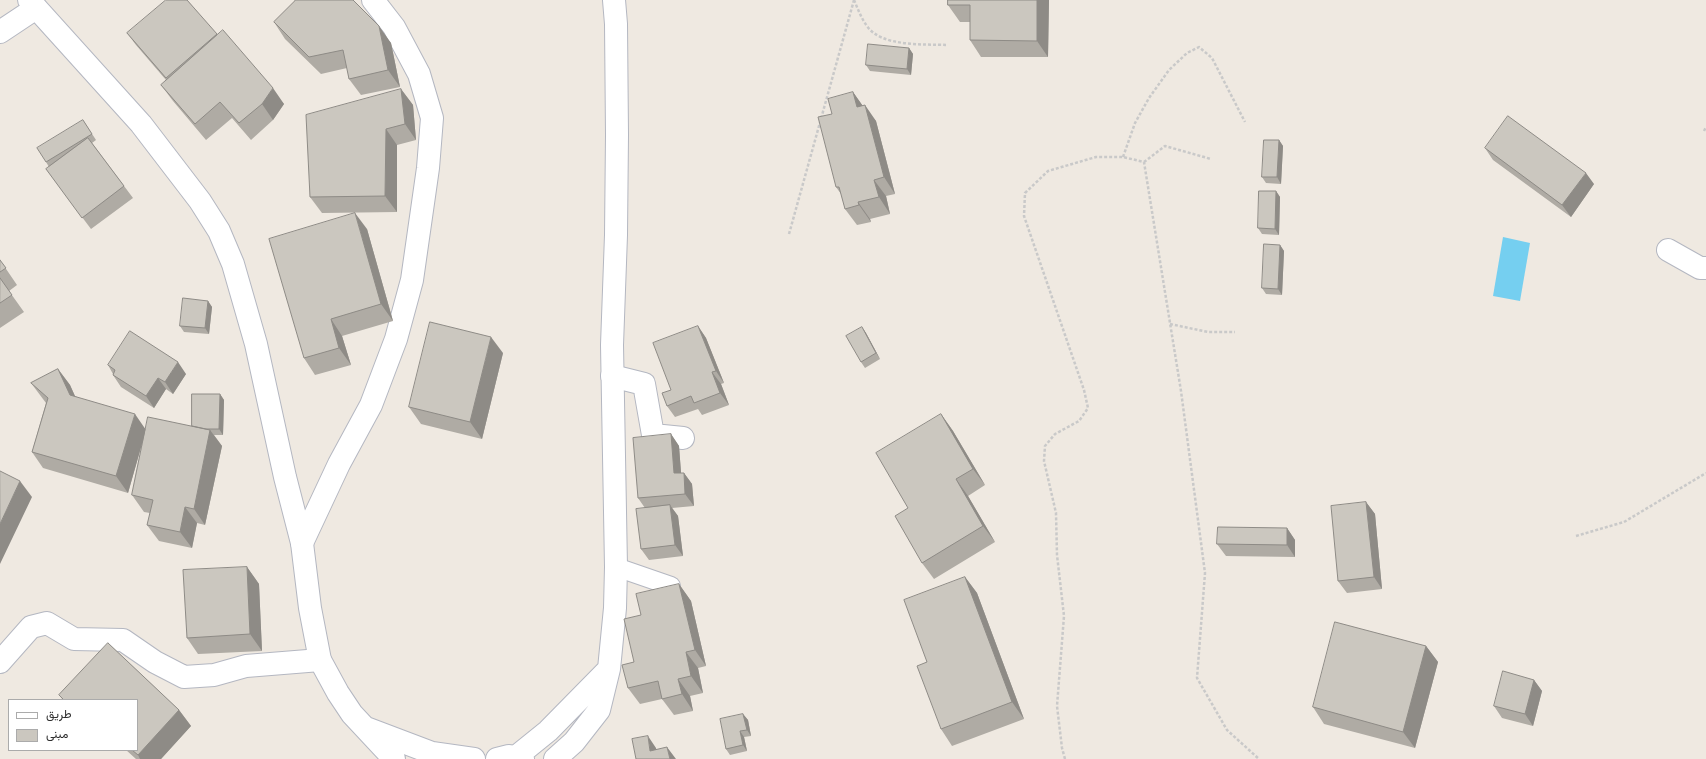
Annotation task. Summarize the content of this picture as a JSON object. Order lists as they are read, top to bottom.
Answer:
{
  "legend": ["طريق", "مبنى"]
}
